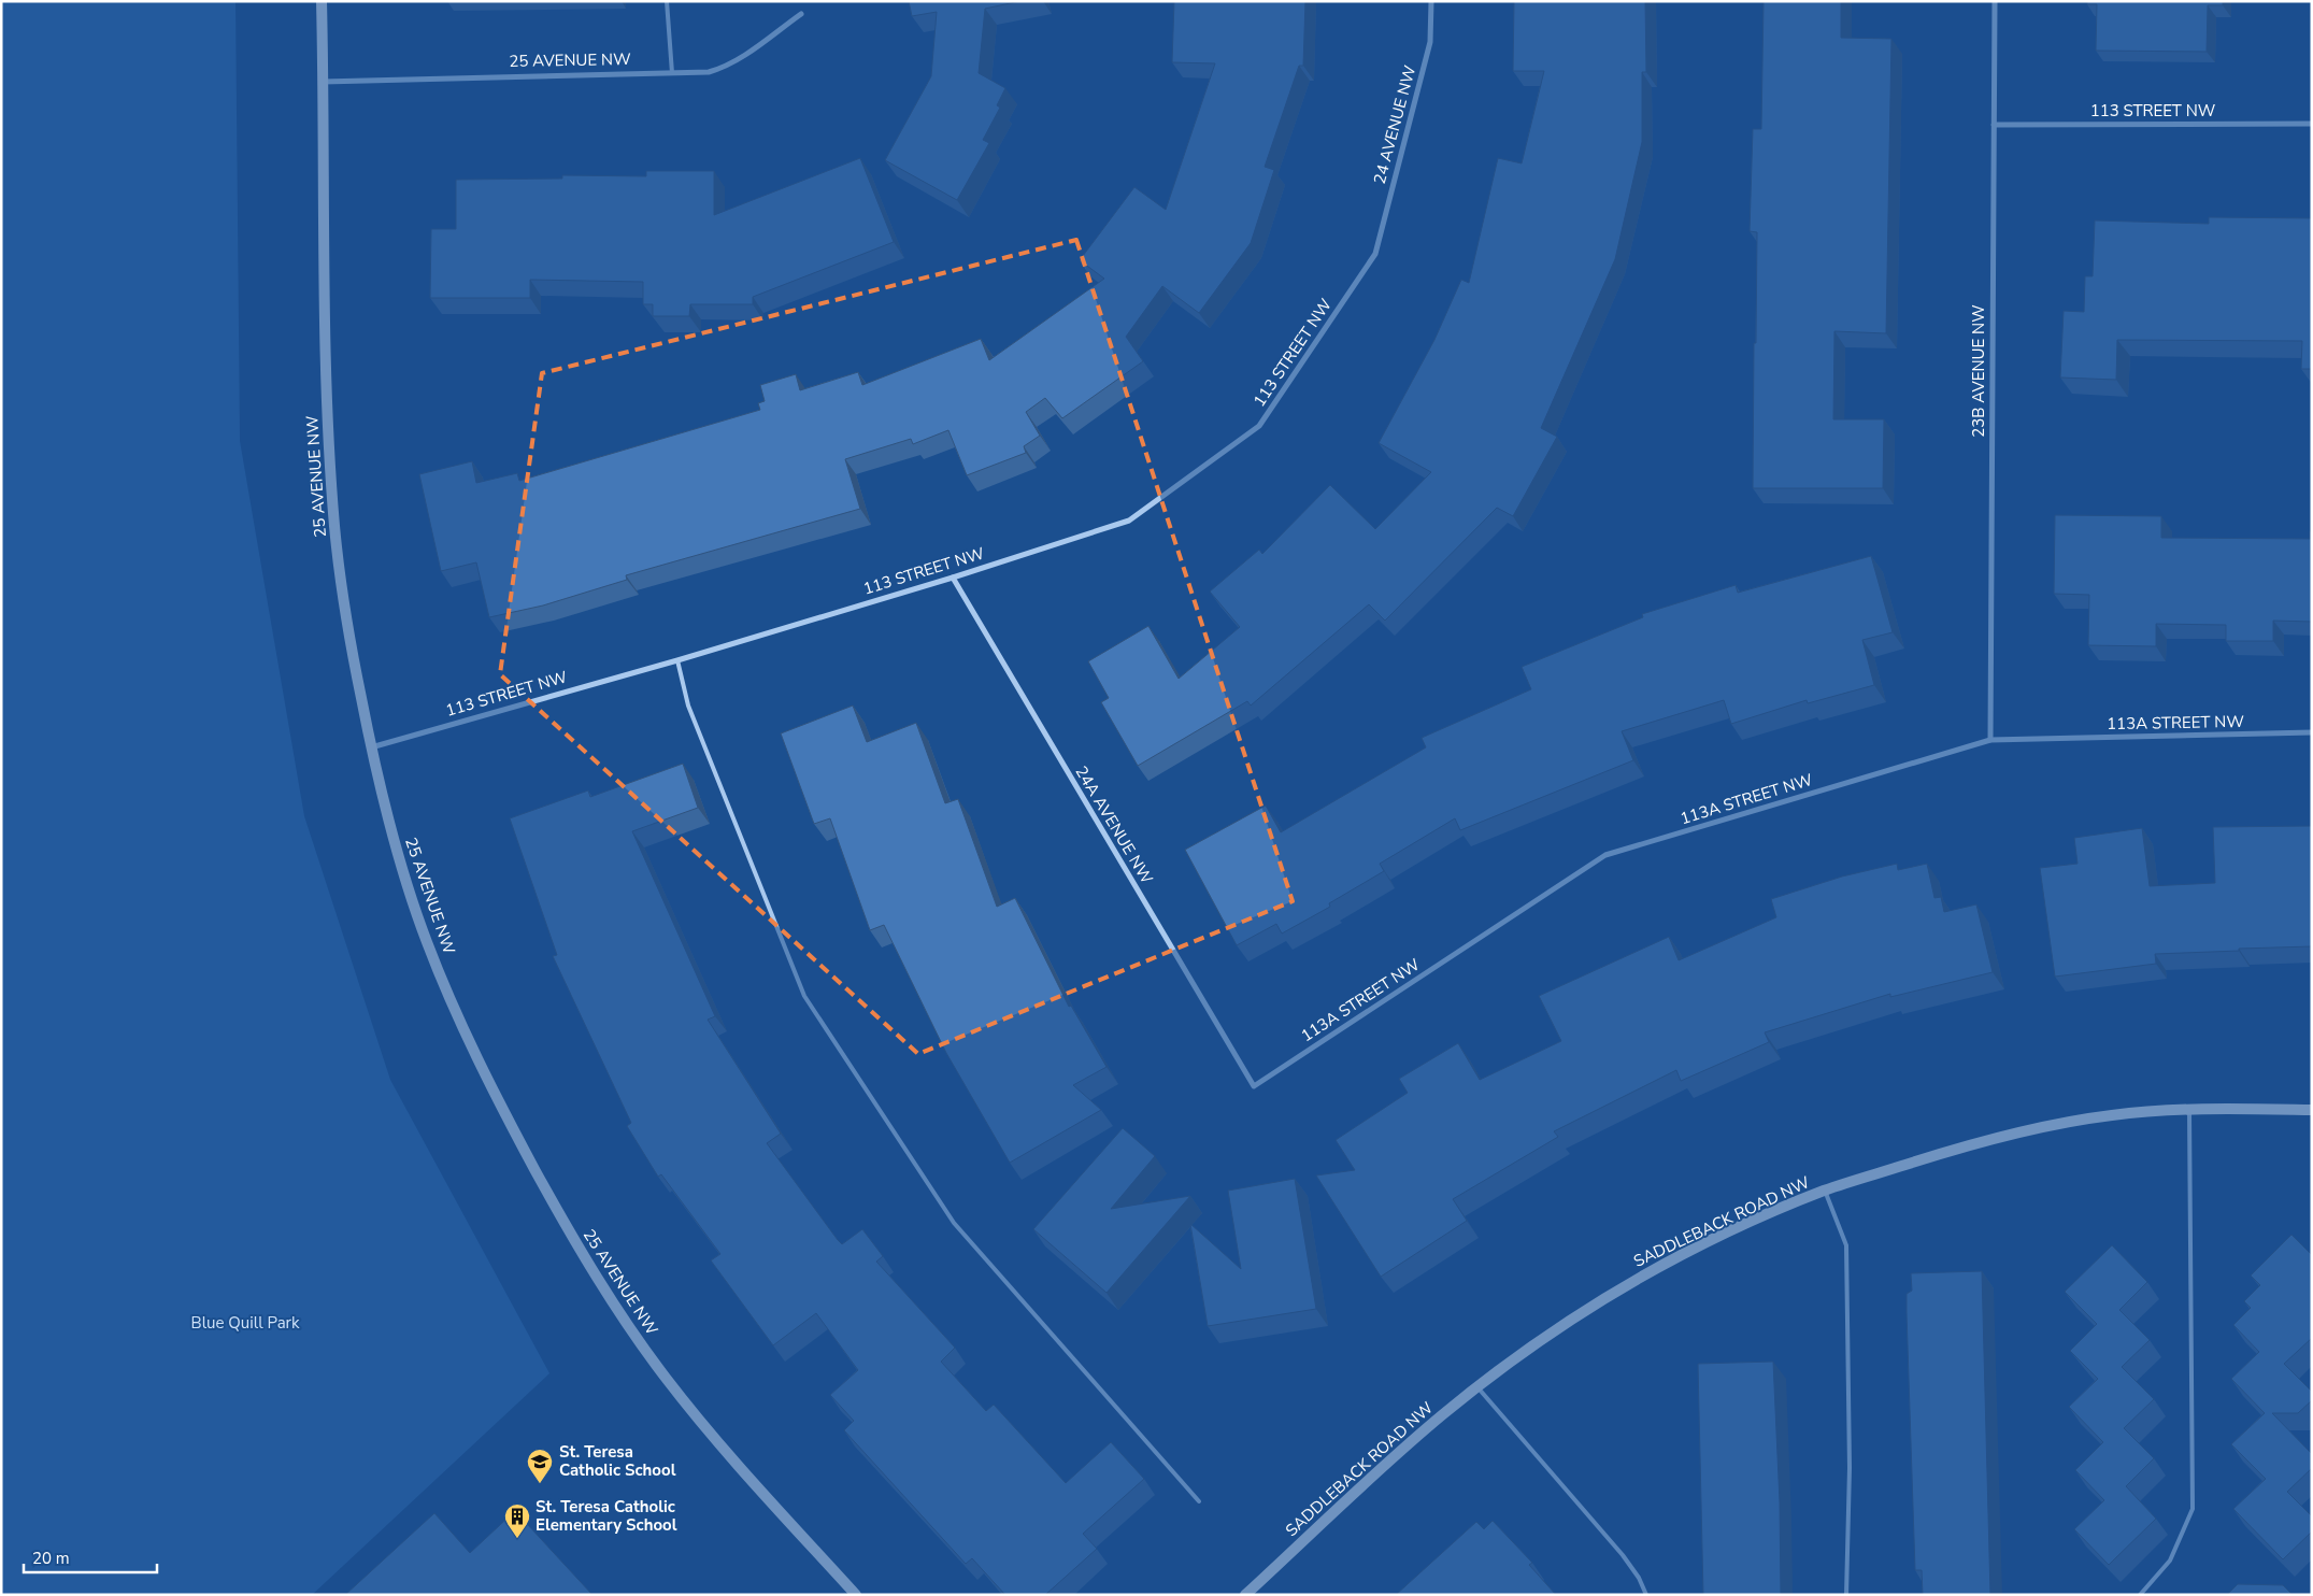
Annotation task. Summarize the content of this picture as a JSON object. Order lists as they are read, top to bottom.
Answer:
{
  "streets": {
    "street": [
      "25 AVENUE NW",
      "113 STREET NW",
      "24 AVENUE NW",
      "23B AVENUE NW",
      "113A STREET NW",
      "24A AVENUE NW",
      "SADDLEBACK ROAD NW"
    ]
  },
  "crossings": [
    ["25 AVENUE NW", "113 STREET NW"],
    ["113 STREET NW", "24 AVENUE NW"],
    ["113 STREET NW", "23B AVENUE NW"],
    ["113 STREET NW", "24A AVENUE NW"],
    ["23B AVENUE NW", "113A STREET NW"],
    ["113A STREET NW", "24A AVENUE NW"]
  ],
  "parks": ["Blue Quill Park"],
  "places": {
    "school or university": ["St. Teresa Catholic School"],
    "building": ["St. Teresa Catholic Elementary School"]
  },
  "scale_bar": "20 m"
}
